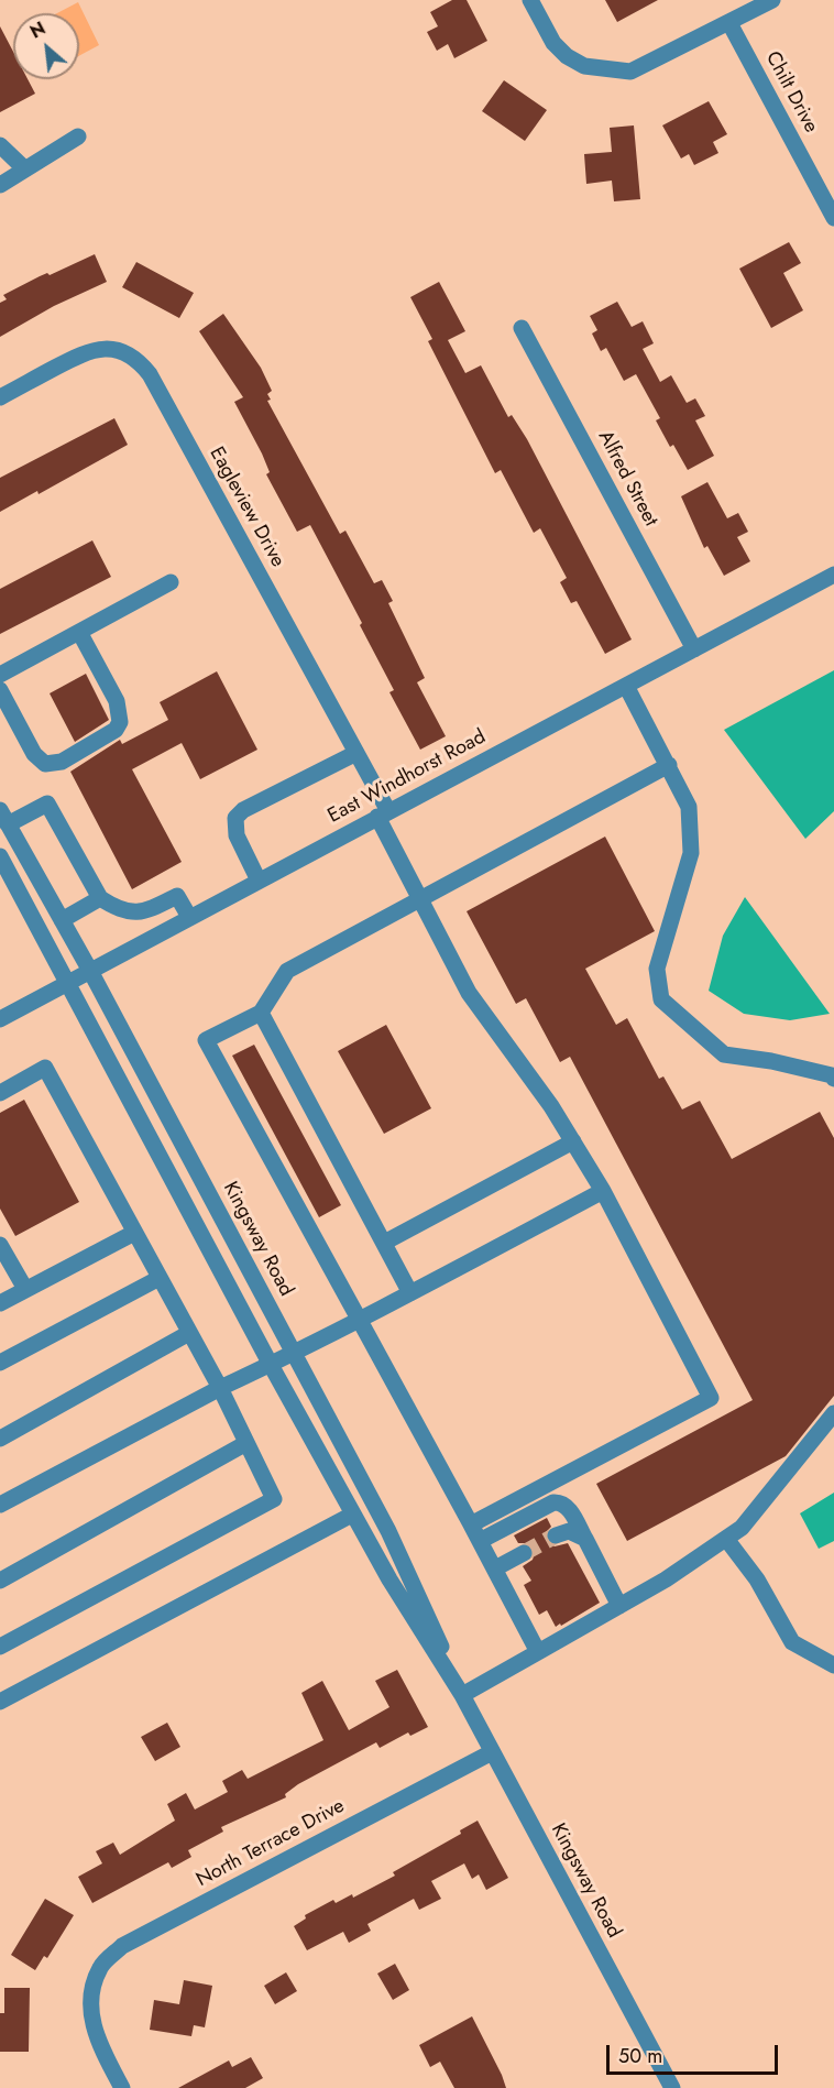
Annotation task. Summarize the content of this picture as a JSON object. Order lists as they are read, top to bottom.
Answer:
{
  "streets": {
    "street": [
      "Chilt Drive",
      "Alfred Street",
      "Eagleview Drive",
      "East Windhorst Road",
      "Kingsway Road",
      "North Terrace Drive"
    ]
  },
  "crossings": [
    ["Alfred Street", "East Windhorst Road"],
    ["Eagleview Drive", "East Windhorst Road"],
    ["East Windhorst Road", "Kingsway Road"],
    ["Kingsway Road", "North Terrace Drive"]
  ],
  "scale_bar": "50 m",
  "north": "top left"
}
